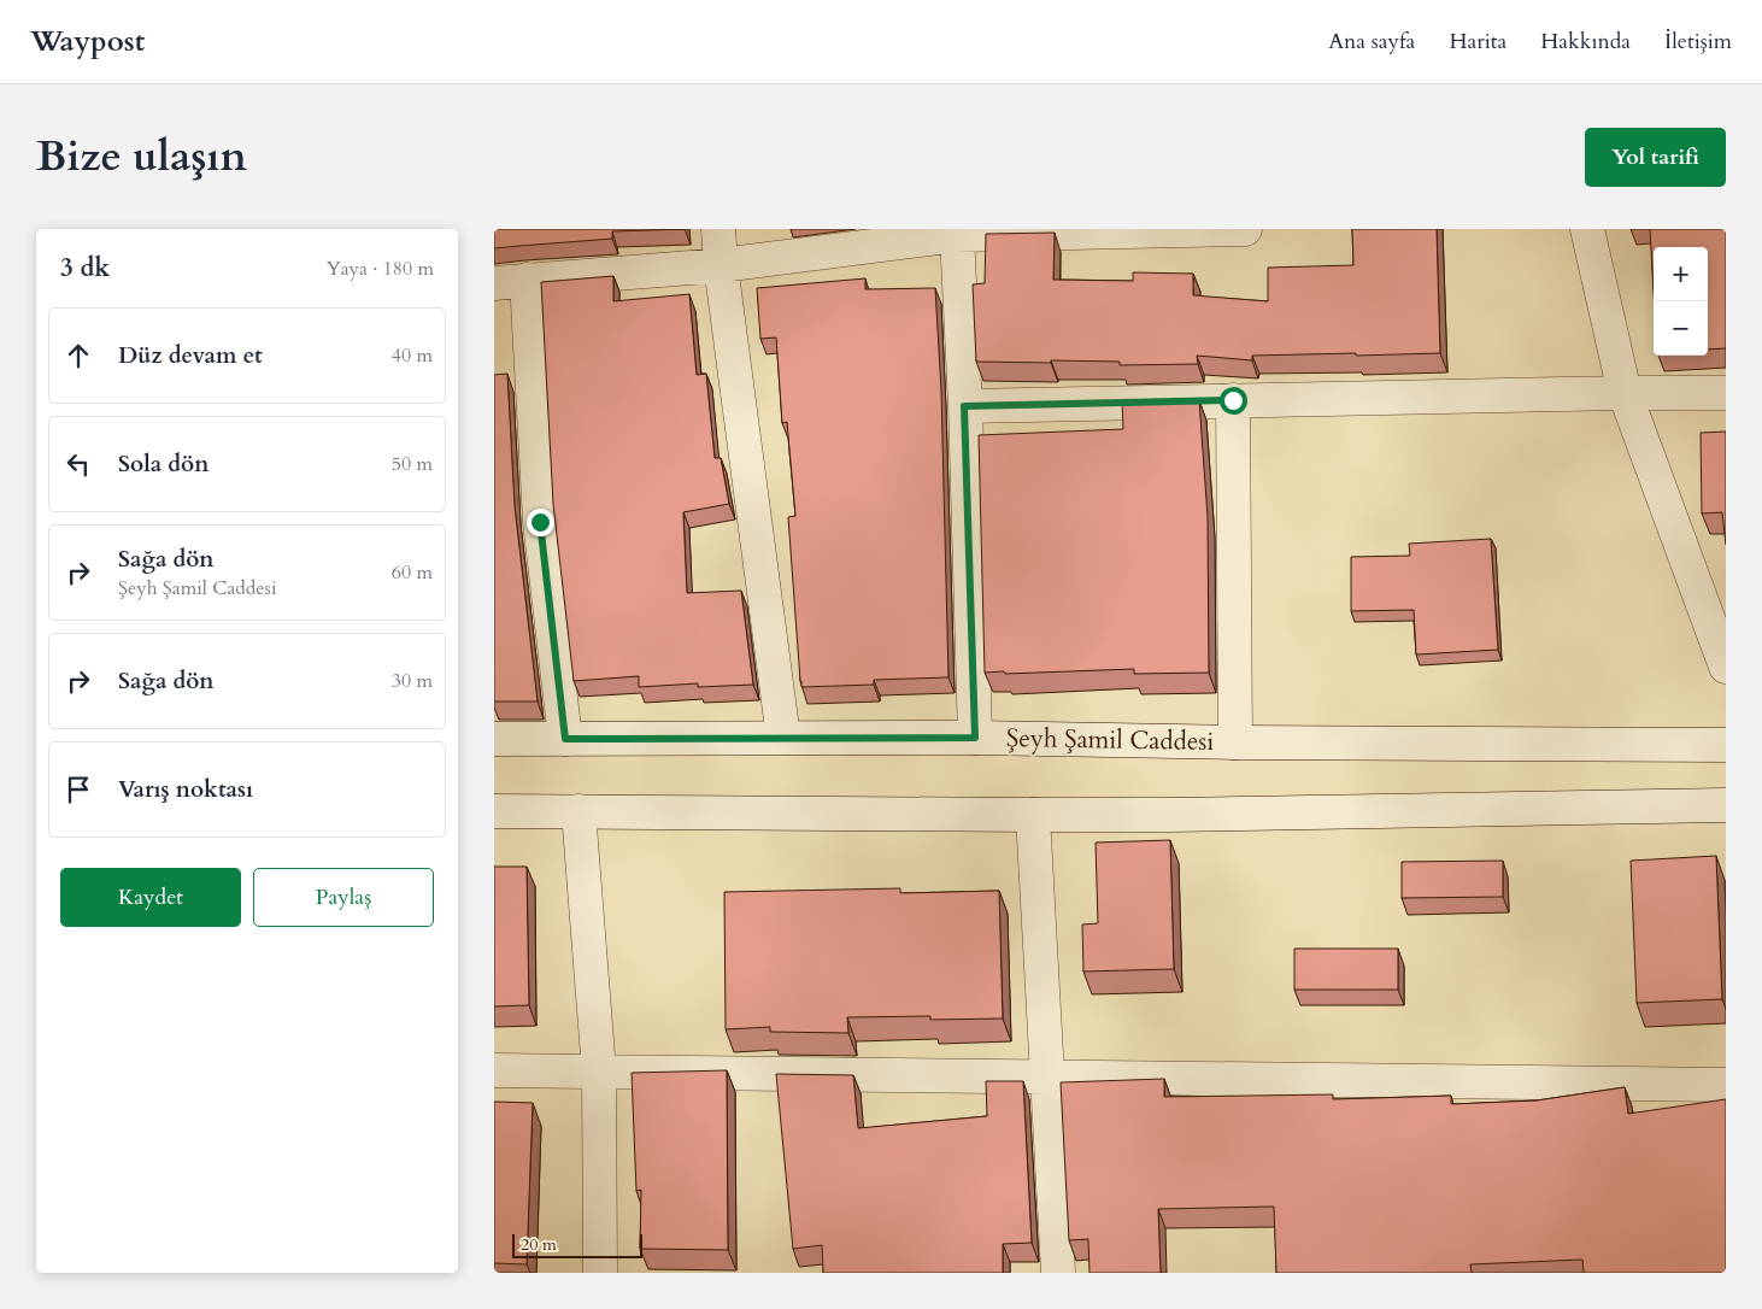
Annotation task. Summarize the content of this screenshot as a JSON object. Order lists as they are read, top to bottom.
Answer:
{
  "streets": {
    "street": ["Şeyh Şamil Caddesi"]
  },
  "scale_bar": "20 m",
  "page": {
    "header": "Waypost",
    "nav": [
      "Ana sayfa",
      "Harita",
      "Hakkında",
      "İletişim"
    ],
    "title": "Bize ulaşın",
    "buttons": [
      "Yol tarifi",
      ["Kaydet", "Paylaş"]
    ],
    "heading": ["3 dk", "Yaya · 180 m"],
    "map_buttons": ["+", "−"],
    "list": [
      ["Düz devam et", "40 m"],
      ["Sola dön", "50 m"],
      ["Sağa dön", "Şeyh Şamil Caddesi", "60 m"],
      ["Sağa dön", "30 m"],
      "Varış noktası"
    ],
    "scale": "20 m"
  }
}
